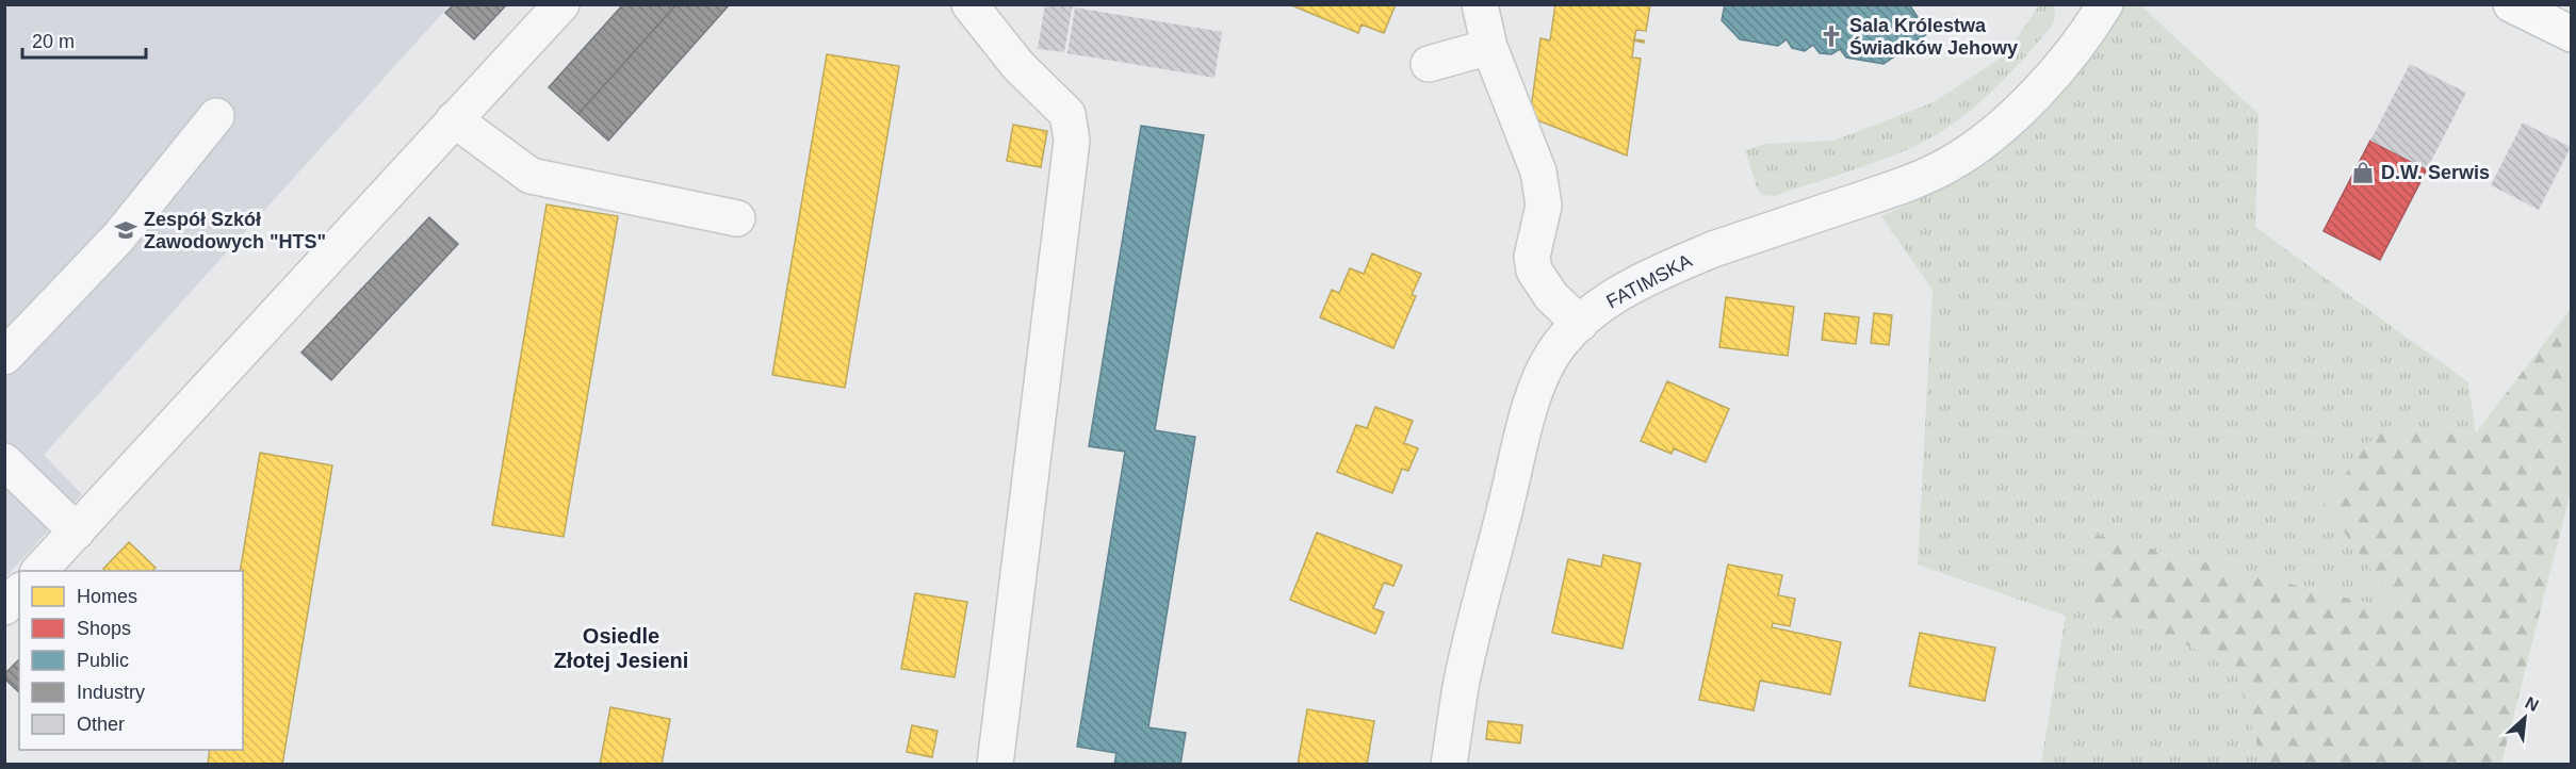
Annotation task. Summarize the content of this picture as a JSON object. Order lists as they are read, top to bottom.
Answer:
{
  "streets": {
    "street": ["FATIMSKA"]
  },
  "districts": ["Osiedle Złotej Jesieni"],
  "places": {
    "church": ["Sala Królestwa Świadków Jehowy"],
    "shop": ["D.W. Serwis"],
    "school or university": ["Zespół Szkół Zawodowych \"HTS\""]
  },
  "legend": [
    "Homes",
    "Shops",
    "Public",
    "Industry",
    "Other"
  ],
  "scale_bar": "20 m",
  "north": "top right"
}
